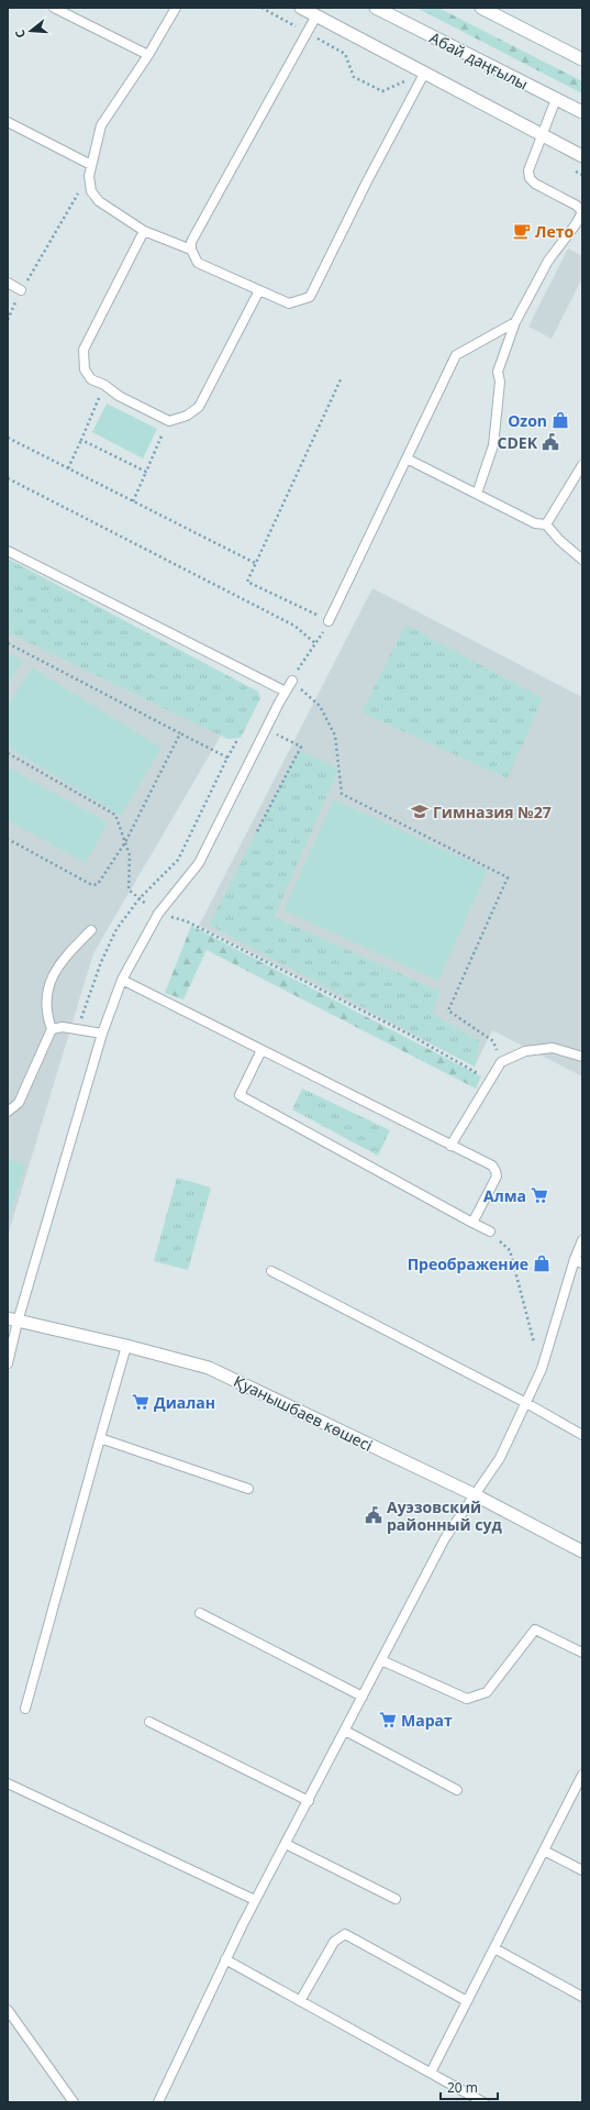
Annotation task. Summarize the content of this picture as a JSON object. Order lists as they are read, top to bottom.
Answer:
{
  "streets": {
    "street": ["Абай даңғылы", "Қуанышбаев көшесі"]
  },
  "places": {
    "cafe": ["Лето"],
    "shop": ["Ozon", "Преображение"],
    "public building": ["CDEK", "Ауэзовский районный суд"],
    "school or university": ["Гимназия №27"],
    "supermarket": ["Алма", "Диалан", "Марат"]
  },
  "scale_bar": "20 m",
  "north": "left"
}
